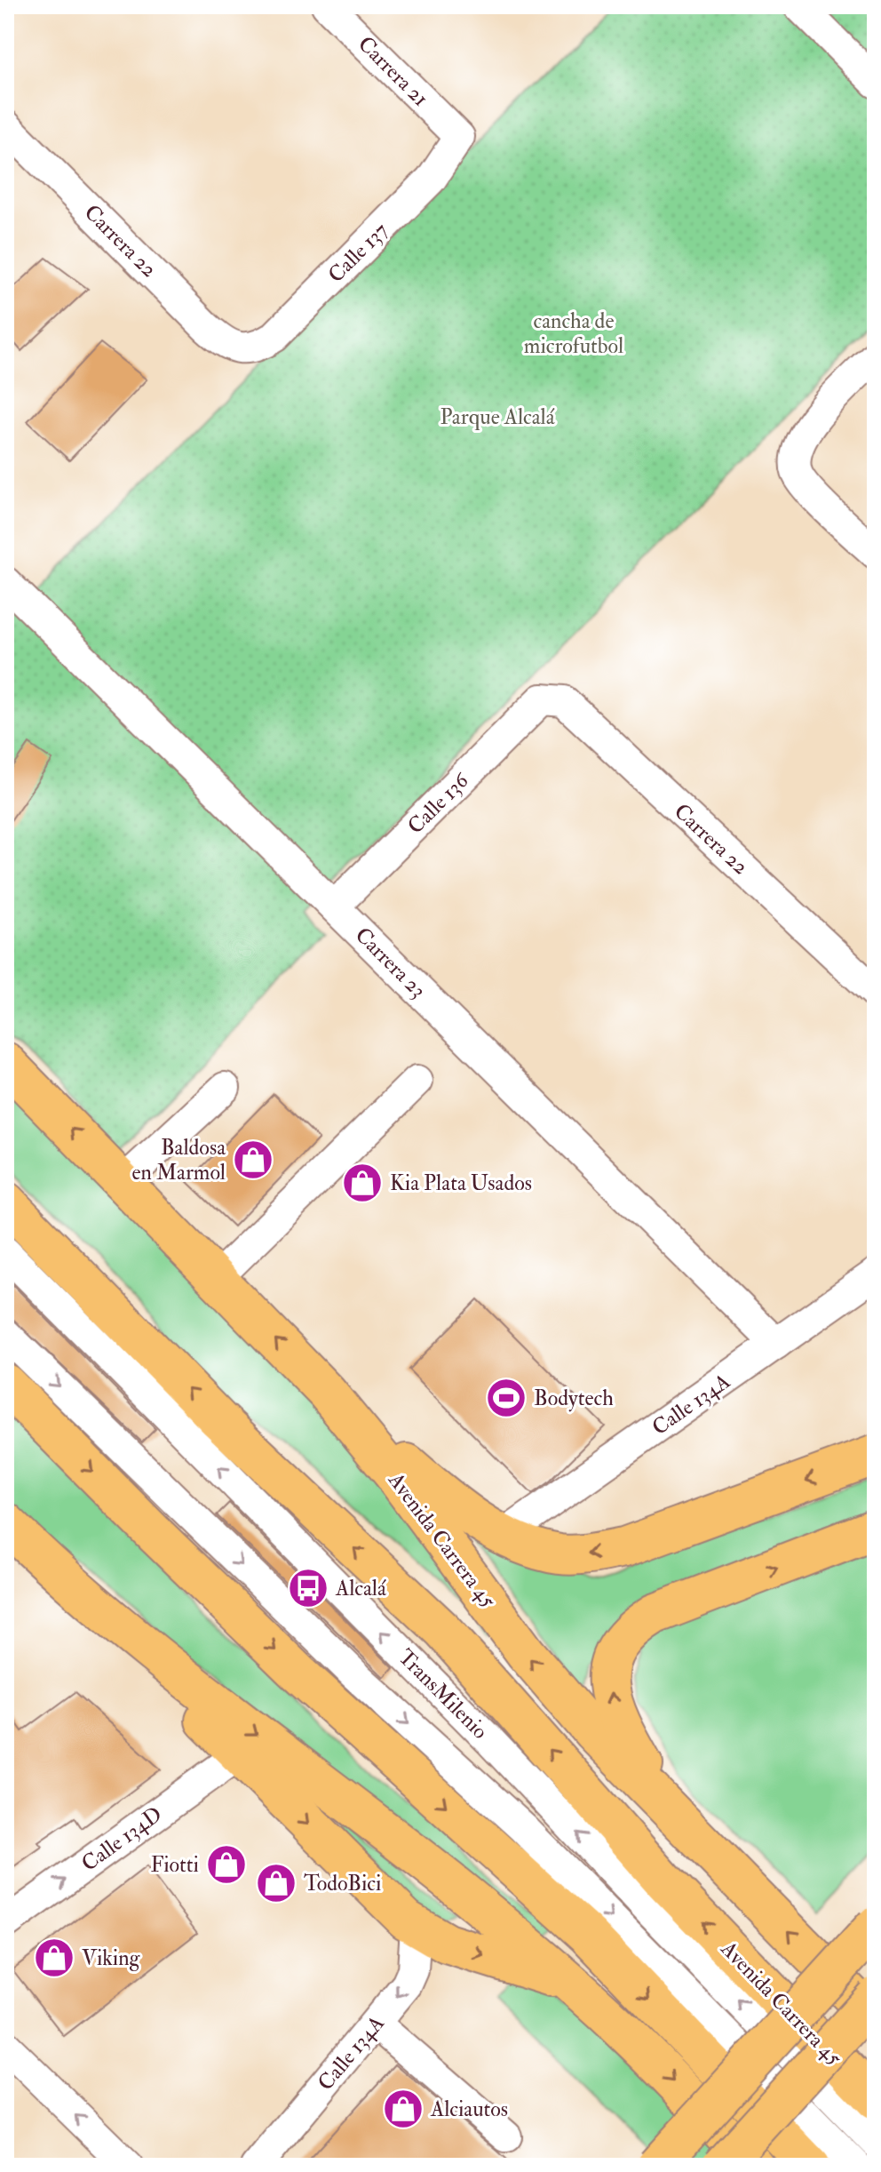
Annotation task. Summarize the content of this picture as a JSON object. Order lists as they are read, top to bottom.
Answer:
{
  "streets": {
    "main road": ["Avenida Carrera 45"],
    "street": [
      "Carrera 21",
      "Carrera 22",
      "Calle 137",
      "Calle 136",
      "Carrera 23",
      "Calle 134A",
      "TransMilenio",
      "Calle 134D"
    ]
  },
  "crossings": [
    ["Carrera 21", "Calle 137"],
    ["Carrera 22", "Calle 137"],
    ["Carrera 22", "Calle 136"],
    ["Calle 136", "Carrera 23"],
    ["Carrera 23", "Calle 134A"]
  ],
  "one_way": ["Calle 134D"],
  "parks": ["cancha de microfutbol", "Parque Alcalá"],
  "places": {
    "shop": [
      "Baldosa en Marmol",
      "Kia Plata Usados",
      "Fiotti",
      "TodoBici",
      "Viking",
      "Alciautos"
    ],
    "sports": ["Bodytech"],
    "bus stop": ["Alcalá"]
  }
}
